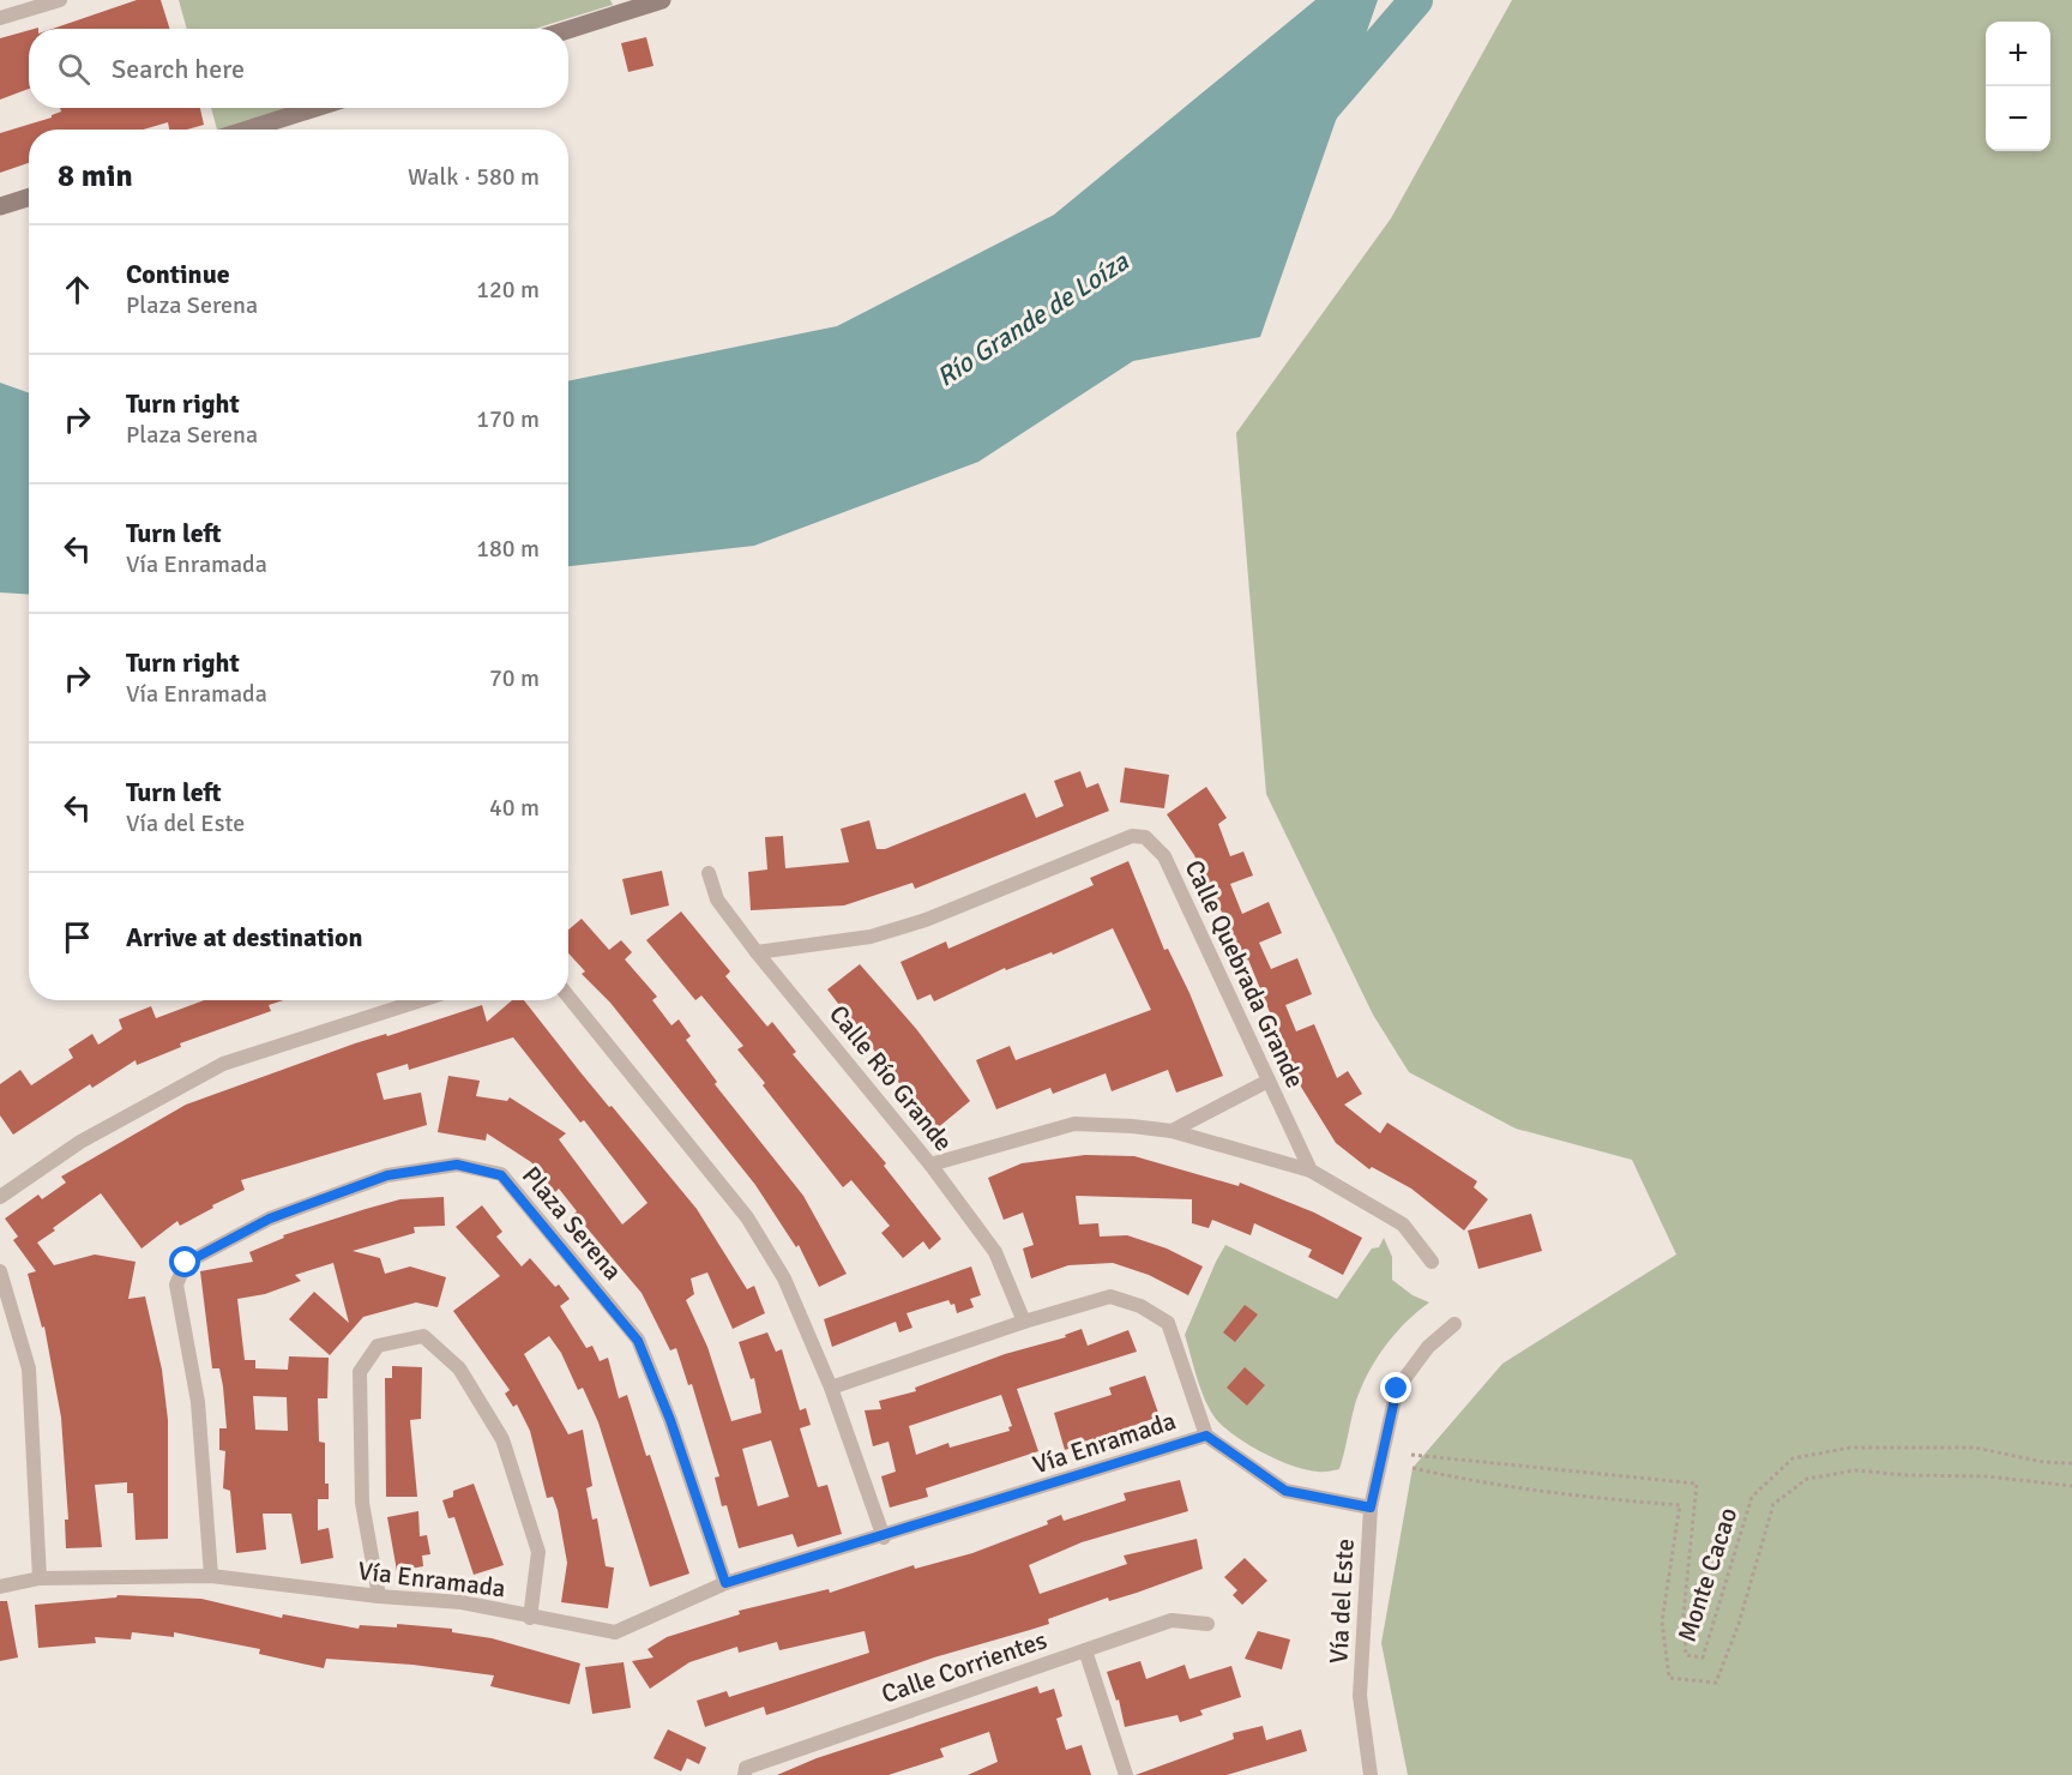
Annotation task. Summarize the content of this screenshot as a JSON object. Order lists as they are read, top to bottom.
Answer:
{
  "streets": {
    "street": [
      "Calle Quebrada Grande",
      "Calle Río Grande",
      "Plaza Serena",
      "Vía Enramada",
      "Vía del Este",
      "Calle Corrientes"
    ],
    "path": ["Monte Cacao"]
  },
  "crossings": [
    ["Calle Quebrada Grande", "Calle Río Grande"],
    ["Plaza Serena", "Vía Enramada"],
    ["Vía Enramada", "Vía del Este"]
  ],
  "water": ["Río Grande de Loíza"],
  "page": {
    "map_buttons": ["+", "−"],
    "search": "Search here",
    "heading": ["8 min", "Walk · 580 m"],
    "list": [
      ["Continue", "Plaza Serena", "120 m"],
      ["Turn right", "Plaza Serena", "170 m"],
      ["Turn left", "Vía Enramada", "180 m"],
      ["Turn right", "Vía Enramada", "70 m"],
      ["Turn left", "Vía del Este", "40 m"],
      "Arrive at destination"
    ]
  }
}
